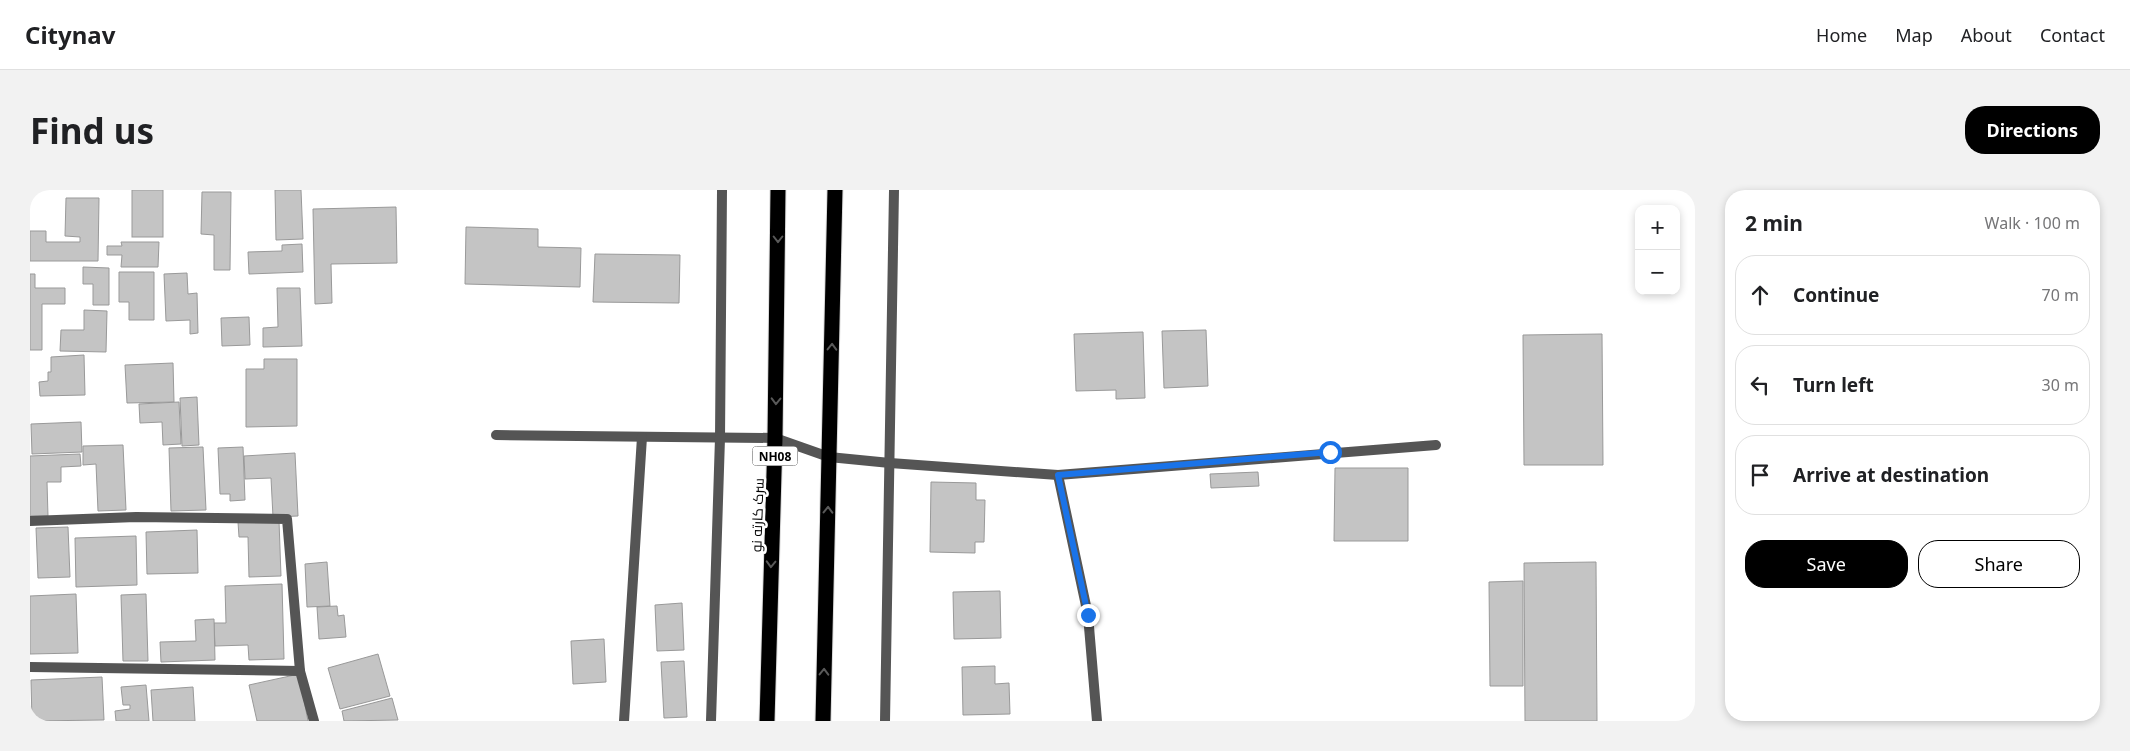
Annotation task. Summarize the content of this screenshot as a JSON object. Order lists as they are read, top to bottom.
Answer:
{
  "streets": {
    "highway": ["NH08", "سرک کارته نو"]
  },
  "page": {
    "header": "Citynav",
    "nav": [
      "Home",
      "Map",
      "About",
      "Contact"
    ],
    "buttons": [
      "Directions",
      ["Save", "Share"]
    ],
    "title": "Find us",
    "heading": ["2 min", "Walk · 100 m"],
    "map_buttons": ["+", "−"],
    "list": [
      ["Continue", "70 m"],
      ["Turn left", "30 m"],
      "Arrive at destination"
    ]
  }
}
